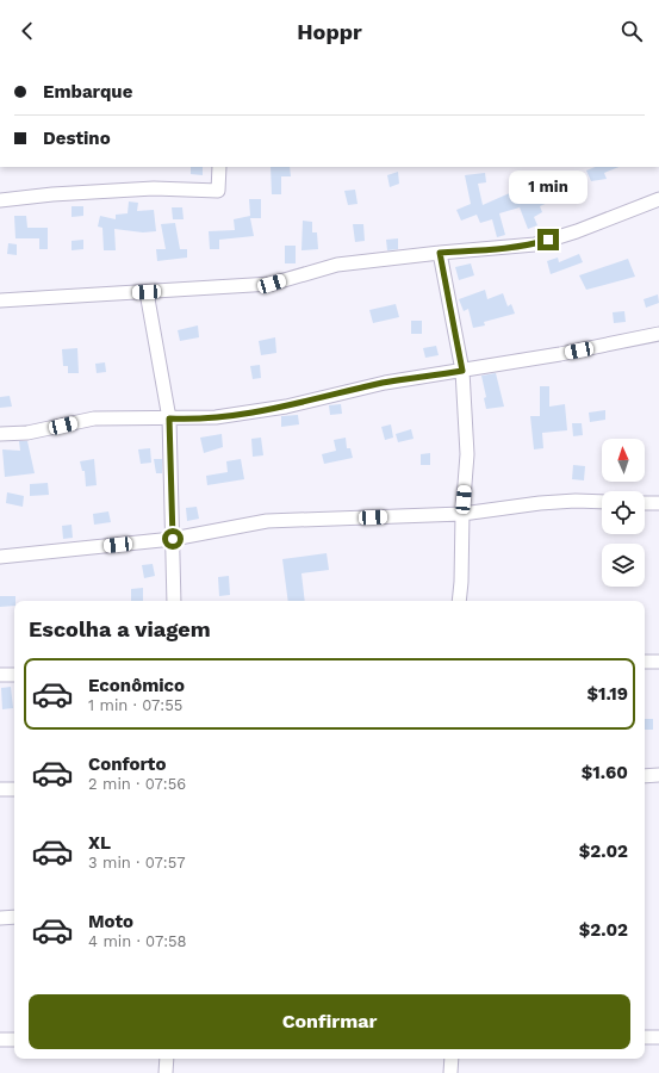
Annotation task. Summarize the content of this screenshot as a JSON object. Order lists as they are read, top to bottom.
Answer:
{
  "north": "top",
  "page": {
    "header": "Hoppr",
    "banner": ["Embarque", "Destino"],
    "bubble": "1 min",
    "heading": "Escolha a viagem",
    "list": [
      {
        "name": "Econômico",
        "note": "1 min · 07:55",
        "value": "$1.19"
      },
      {
        "name": "Conforto",
        "note": "2 min · 07:56",
        "value": "$1.60"
      },
      {
        "name": "XL",
        "note": "3 min · 07:57",
        "value": "$2.02"
      },
      {
        "name": "Moto",
        "note": "4 min · 07:58",
        "value": "$2.02"
      }
    ],
    "buttons": "Confirmar"
  }
}
